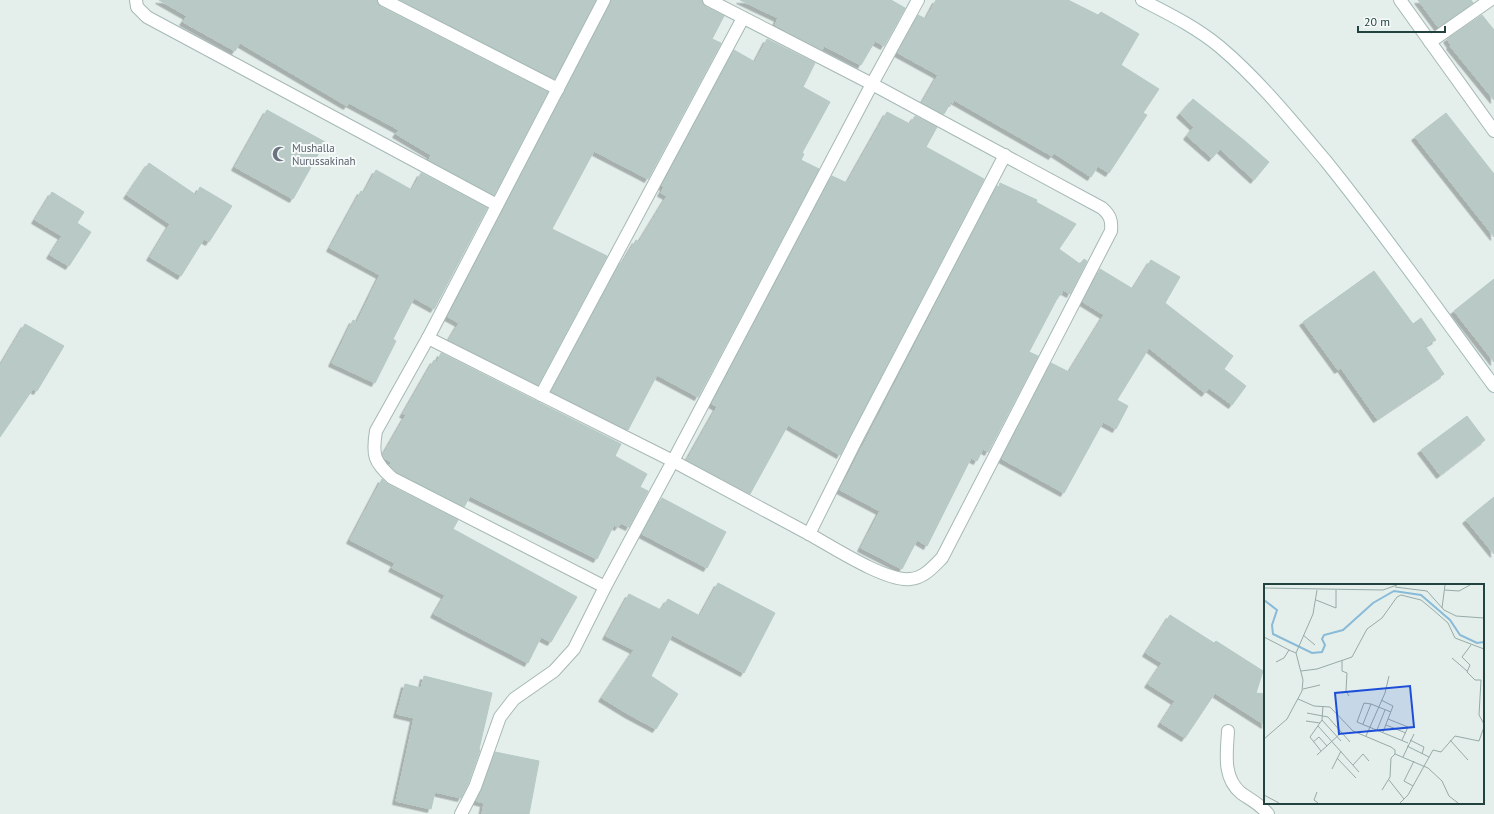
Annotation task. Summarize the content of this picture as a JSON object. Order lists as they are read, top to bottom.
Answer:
{
  "places": {
    "mosque": ["Mushalla Nurussakinah"]
  },
  "scale_bar": "20 m"
}
